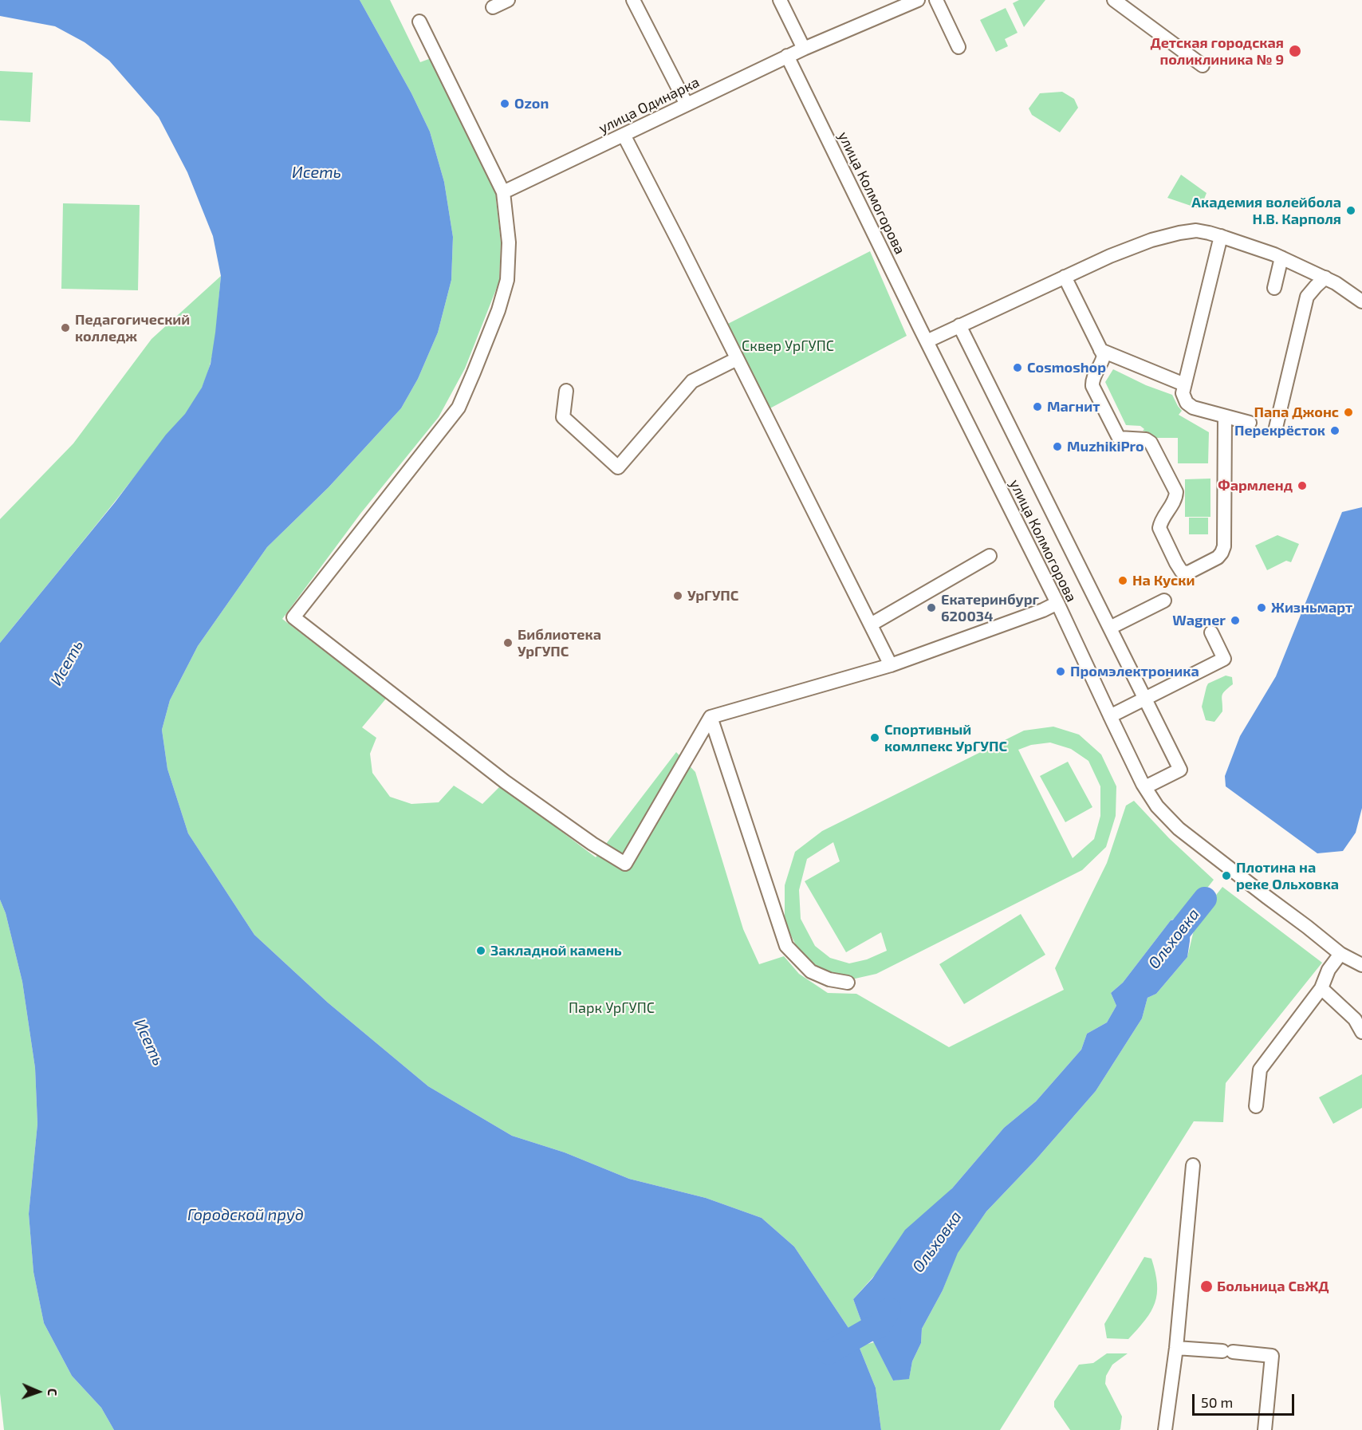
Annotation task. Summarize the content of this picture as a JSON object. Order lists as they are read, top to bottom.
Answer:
{
  "streets": {
    "street": ["улица Одинарка", "улица Колмогорова"]
  },
  "crossings": [
    ["улица Одинарка", "улица Колмогорова"]
  ],
  "water": ["Исеть", "Ольховка", "Городской пруд"],
  "parks": ["Сквер УрГУПС", "Парк УрГУПС"],
  "places": [
    "Детская городская поликлиника № 9",
    "Ozon",
    "Академия волейбола Н.В. Карполя",
    "Педагогический колледж",
    "Cosmoshop",
    "Магнит",
    "Папа Джонс",
    "Перекрёсток",
    "MuzhikiPro",
    "Фармленд",
    "На Куски",
    "УрГУПС",
    "Екатеринбург 620034",
    "Жизньмарт",
    "Wagner",
    "Библиотека УрГУПС",
    "Промэлектроника",
    "Спортивный комлпекс УрГУПС",
    "Плотина на реке Ольховка",
    "Закладной камень",
    "Больница СвЖД"
  ],
  "scale_bar": "50 m",
  "north": "right"
}
